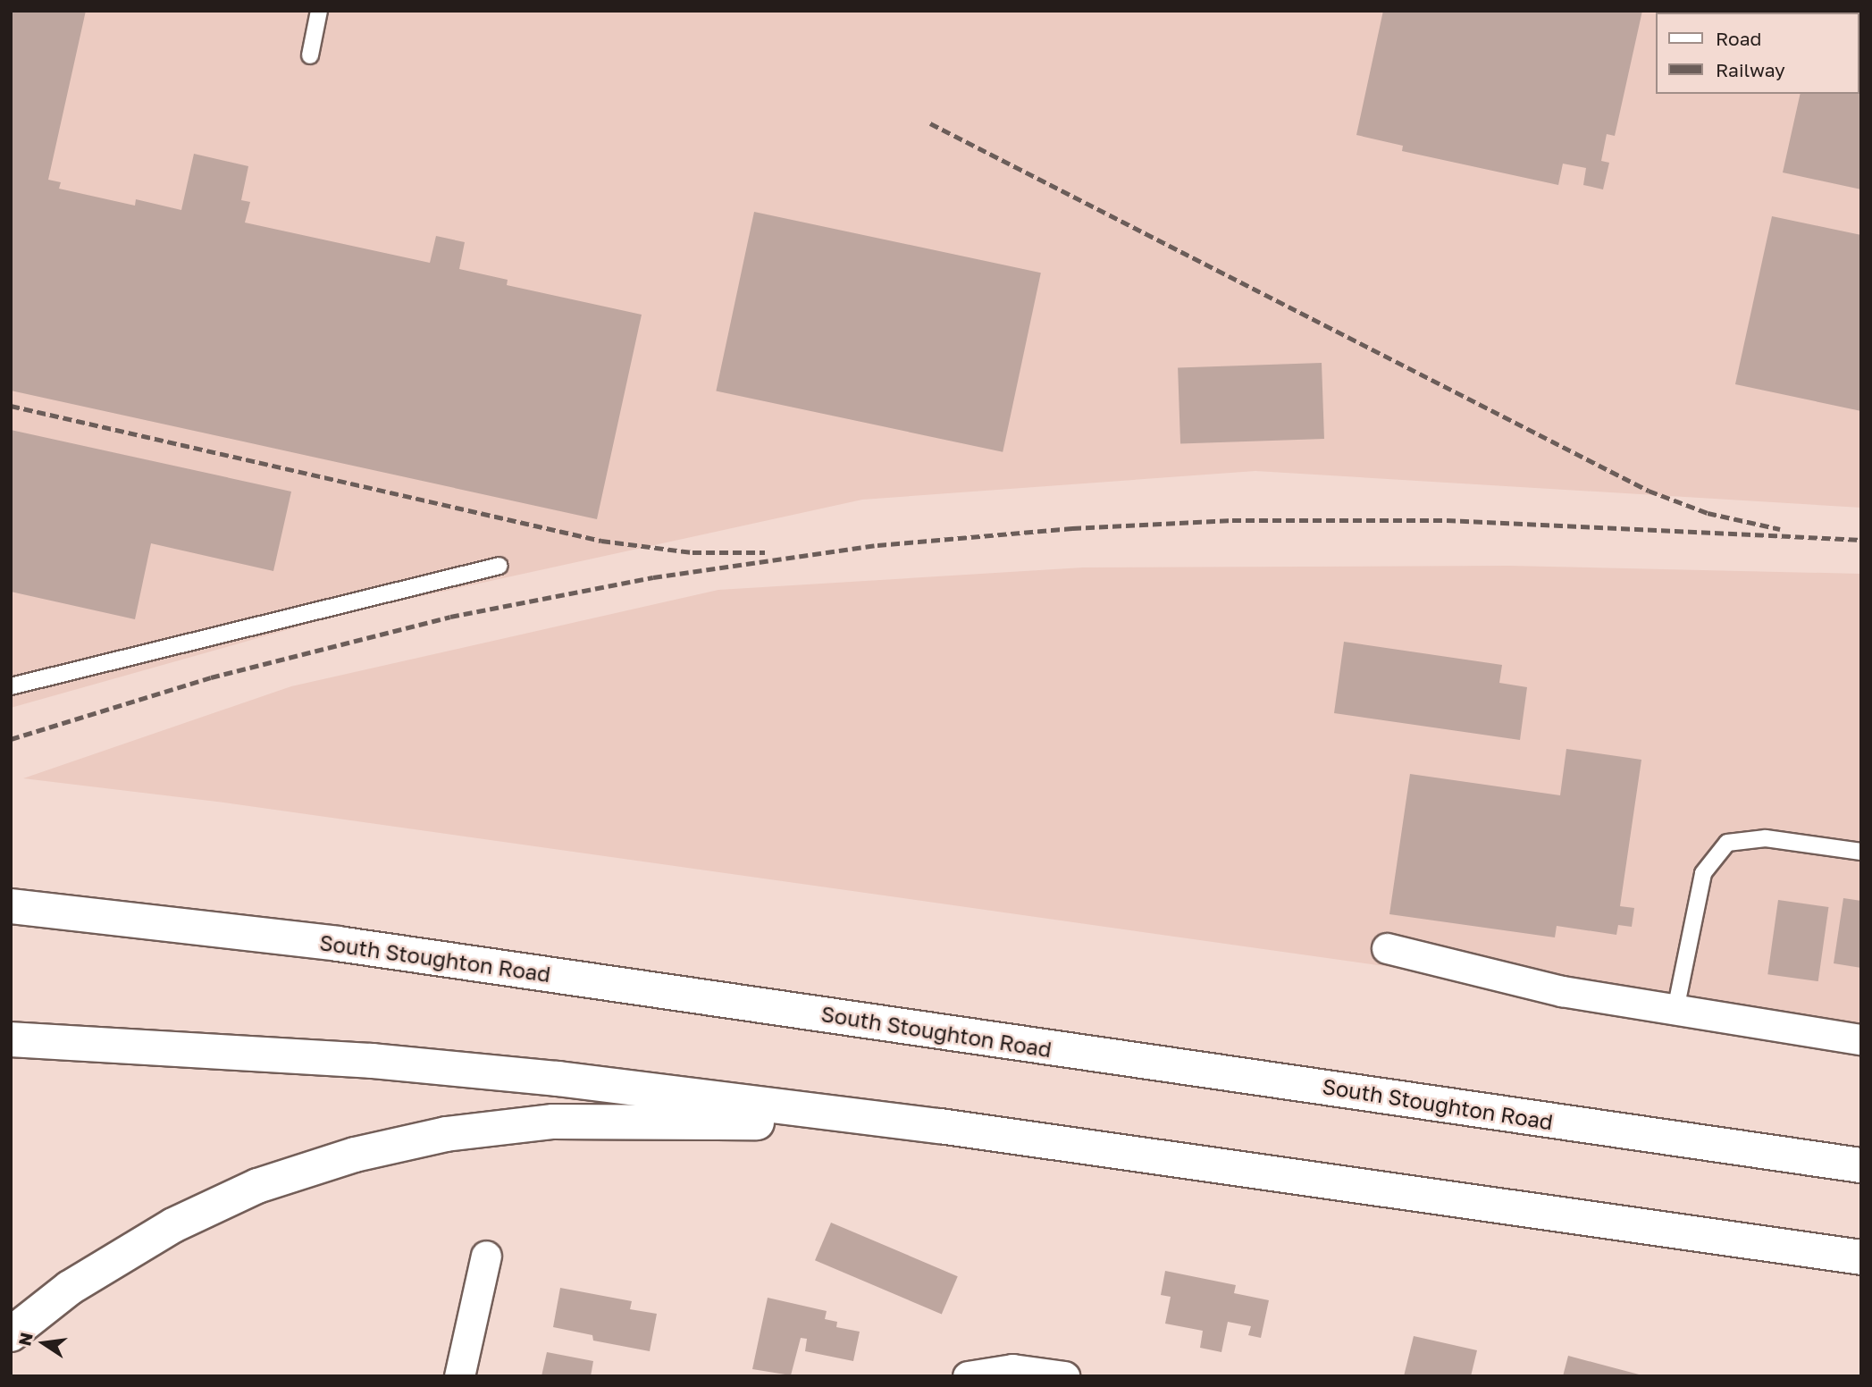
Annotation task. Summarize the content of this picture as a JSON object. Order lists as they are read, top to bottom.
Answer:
{
  "streets": {
    "main road": ["South Stoughton Road"]
  },
  "legend": ["Road", "Railway"],
  "north": "left"
}
